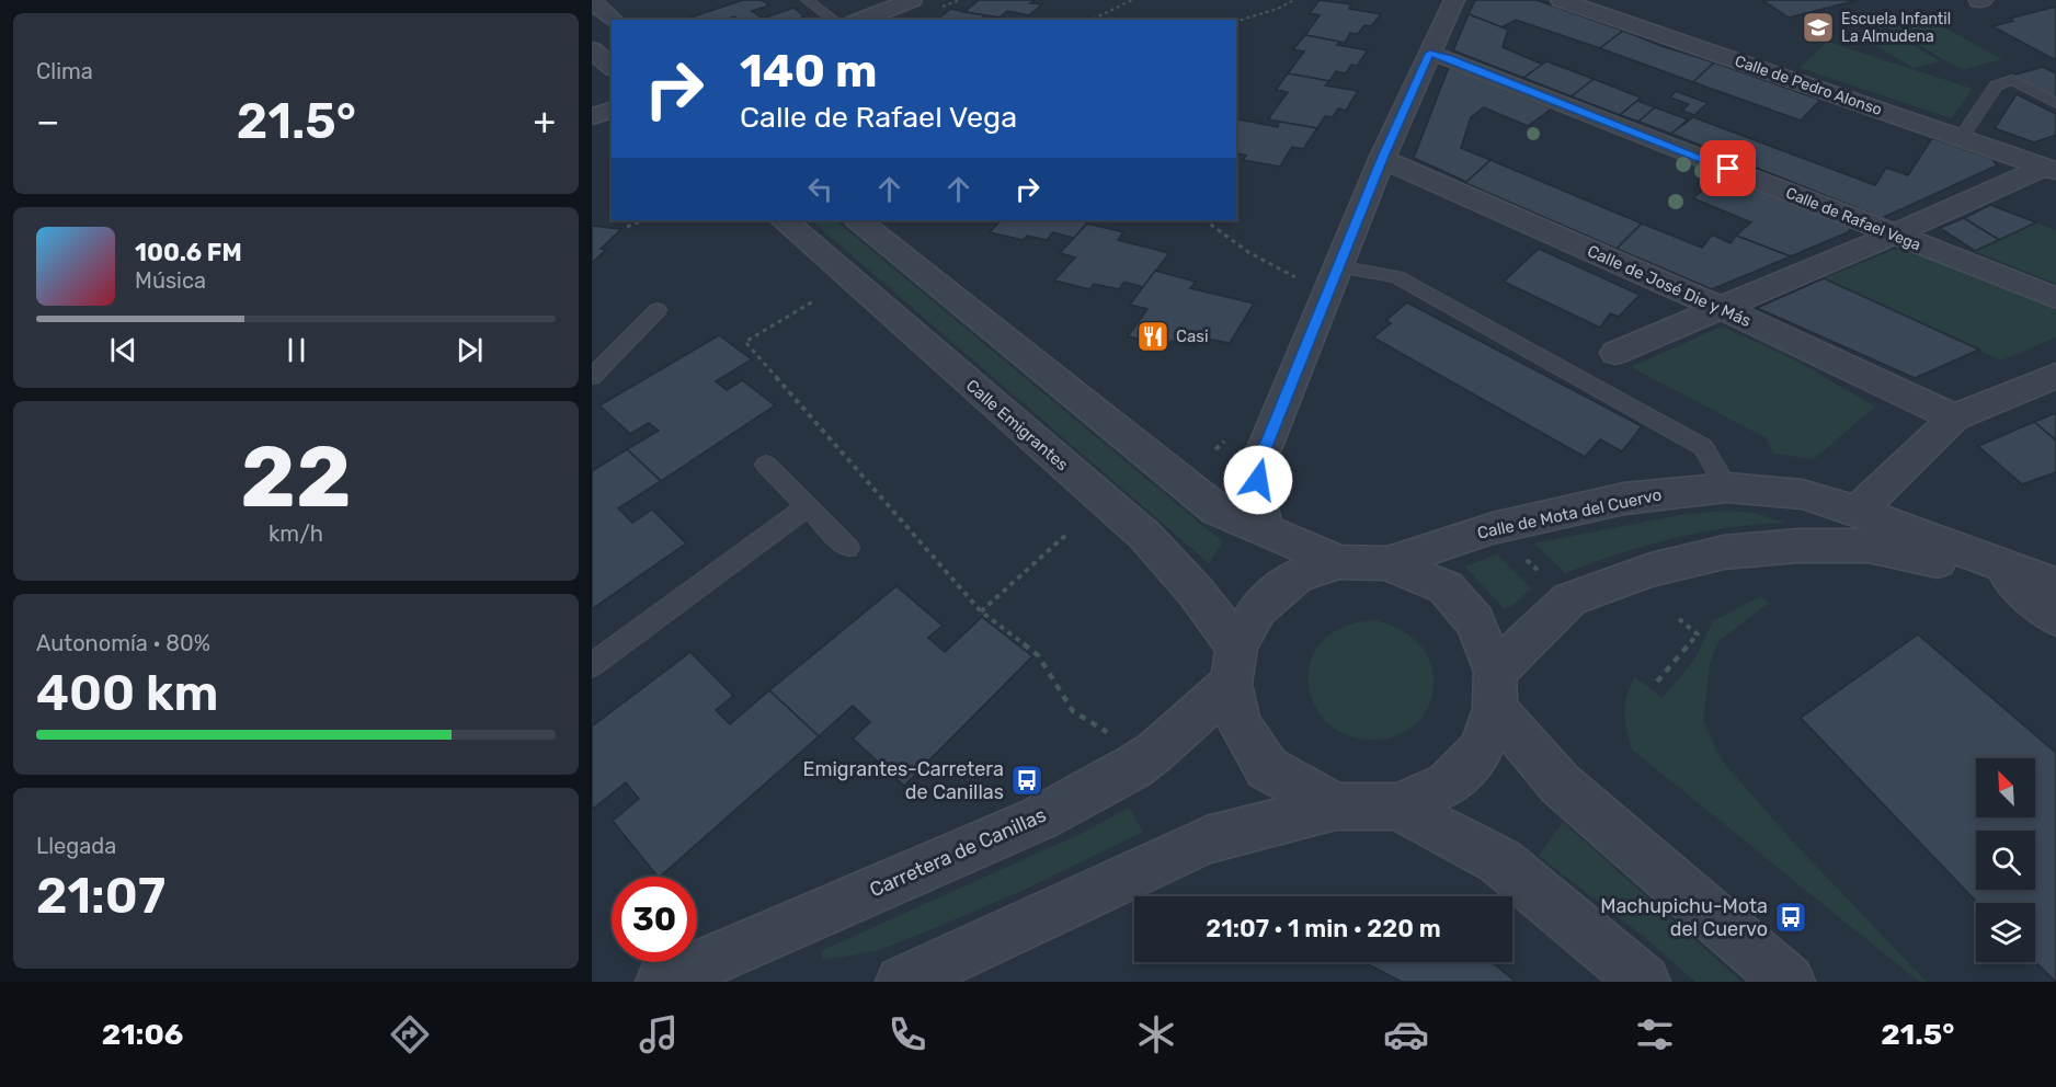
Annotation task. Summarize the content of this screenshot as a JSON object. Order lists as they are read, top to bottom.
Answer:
{
  "streets": {
    "street": [
      "Calle de Pedro Alonso",
      "Calle de Rafael Vega",
      "Calle de José Die y Más",
      "Calle Emigrantes",
      "Calle de Mota del Cuervo",
      "Carretera de Canillas"
    ]
  },
  "crossings": [
    ["Calle Emigrantes", "Carretera de Canillas"]
  ],
  "places": {
    "school or university": ["Escuela Infantil La Almudena"],
    "restaurant": ["Casi"],
    "bus stop": ["Emigrantes-Carretera de Canillas", "Machupichu-Mota del Cuervo"]
  },
  "north": "top left",
  "page": {
    "tile": [
      "Clima",
      ["22", "km/h"],
      ["Autonomía · 80%", "400 km"],
      ["Llegada", "21:07"]
    ],
    "turn": ["140 m", "Calle de Rafael Vega"],
    "heat": ["−", "21.5°", "+"],
    "song": ["100.6 FM", "Música"],
    "limit": "30",
    "trip": "21:07 · 1 min · 220 m",
    "tabs": ["21:06", "21.5°"]
  }
}
